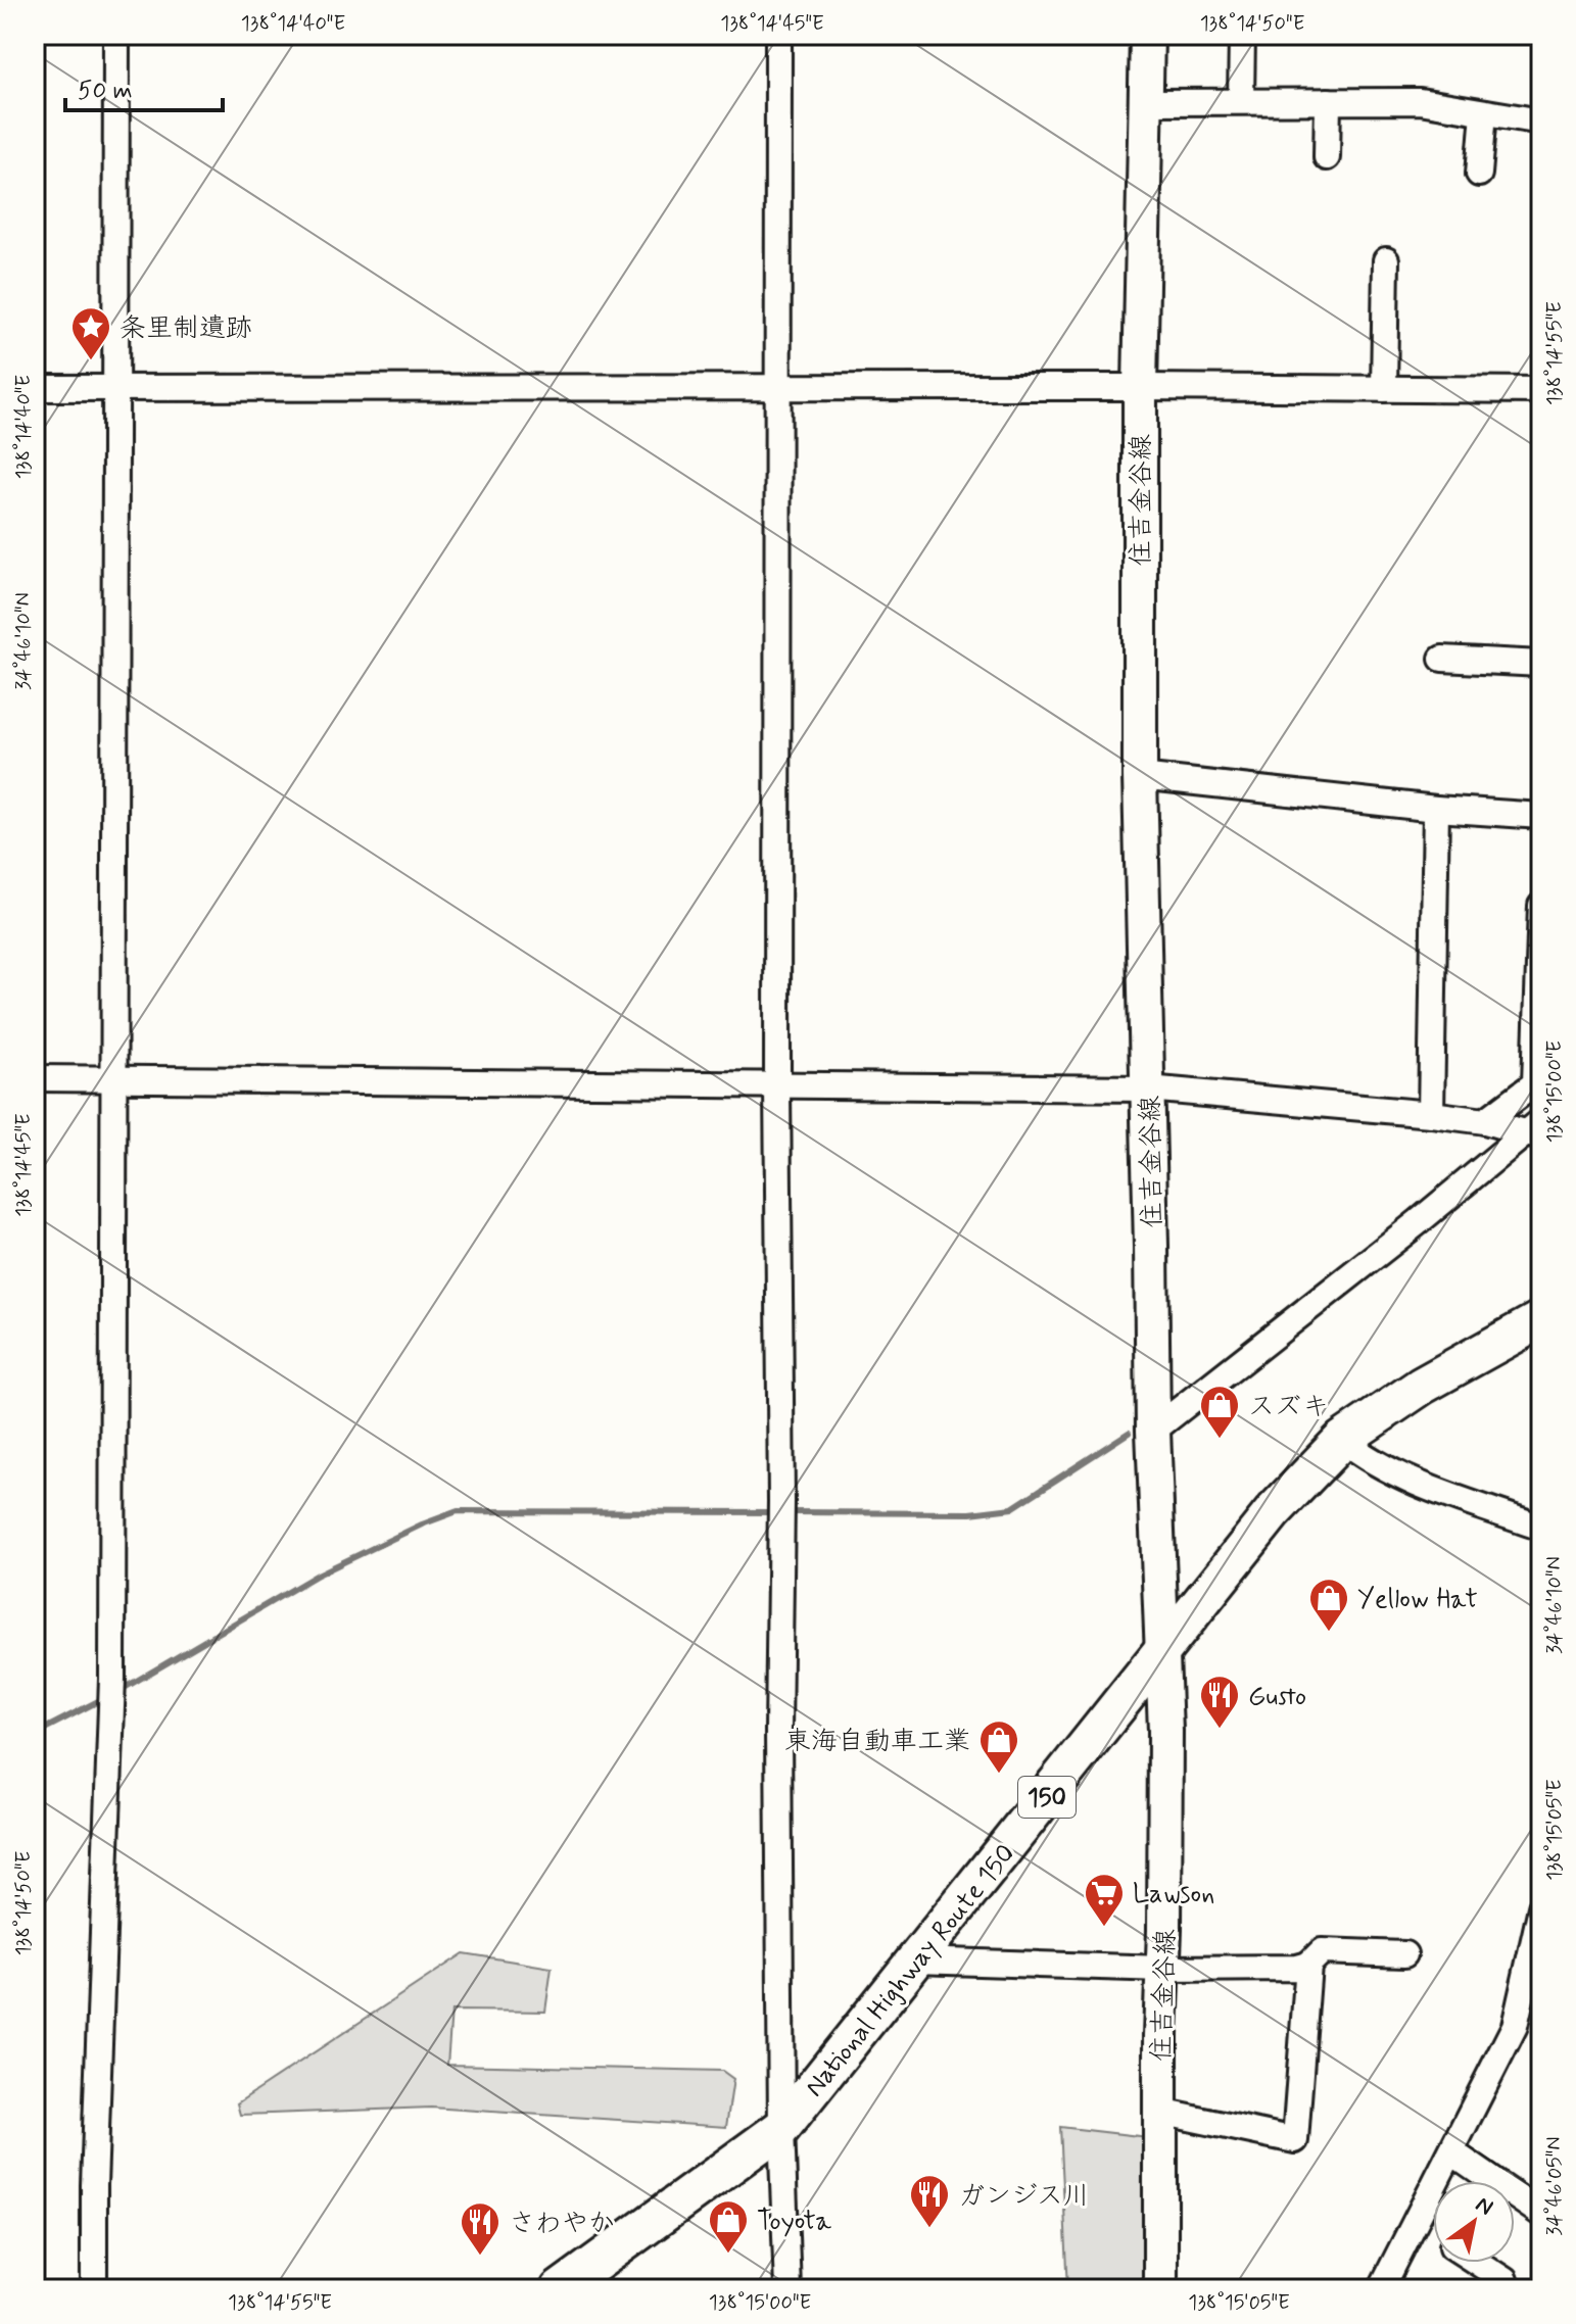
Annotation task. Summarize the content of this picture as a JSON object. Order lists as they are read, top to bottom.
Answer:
{
  "streets": {
    "highway": ["150", "National Highway Route 150"],
    "main road": ["住吉金谷線"]
  },
  "crossings": [
    ["住吉金谷線", "National Highway Route 150"]
  ],
  "places": {
    "place": ["条里制遺跡"],
    "shop": [
      "スズキ",
      "Yellow Hat",
      "東海自動車工業",
      "Toyota"
    ],
    "restaurant": ["Gusto", "ガンジス川", "さわやか"],
    "supermarket": ["Lawson"]
  },
  "scale_bar": "50 m",
  "north": "top right",
  "coordinates": [
    "138°14'40\"E",
    "138°14'45\"E",
    "138°14'50\"E",
    "138°14'55\"E",
    "34°46'10\"N",
    "138°15'00\"E",
    "138°15'05\"E",
    "34°46'05\"N"
  ]
}
